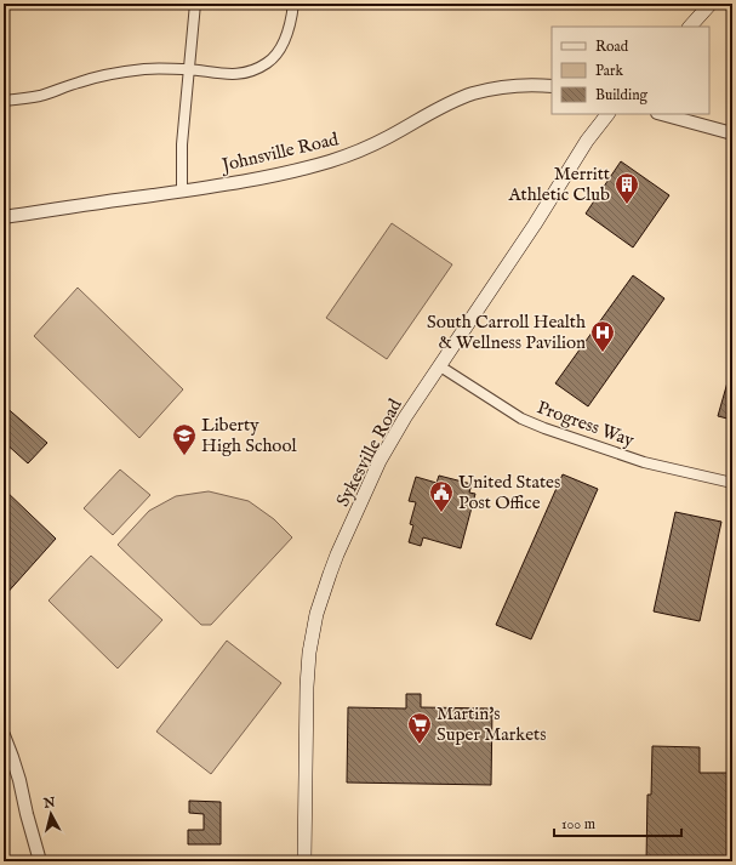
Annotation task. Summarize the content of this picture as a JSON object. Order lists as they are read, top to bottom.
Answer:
{
  "streets": {
    "main road": ["Sykesville Road"],
    "street": ["Johnsville Road", "Progress Way"]
  },
  "crossings": [
    ["Progress Way", "Sykesville Road"]
  ],
  "places": {
    "building": ["Merritt Athletic Club"],
    "hospital": ["South Carroll Health & Wellness Pavilion"],
    "school or university": ["Liberty High School"],
    "public building": ["United States Post Office"],
    "supermarket": ["Martin's Super Markets"]
  },
  "legend": ["Road", "Park", "Building"],
  "scale_bar": "100 m",
  "north": "top"
}
